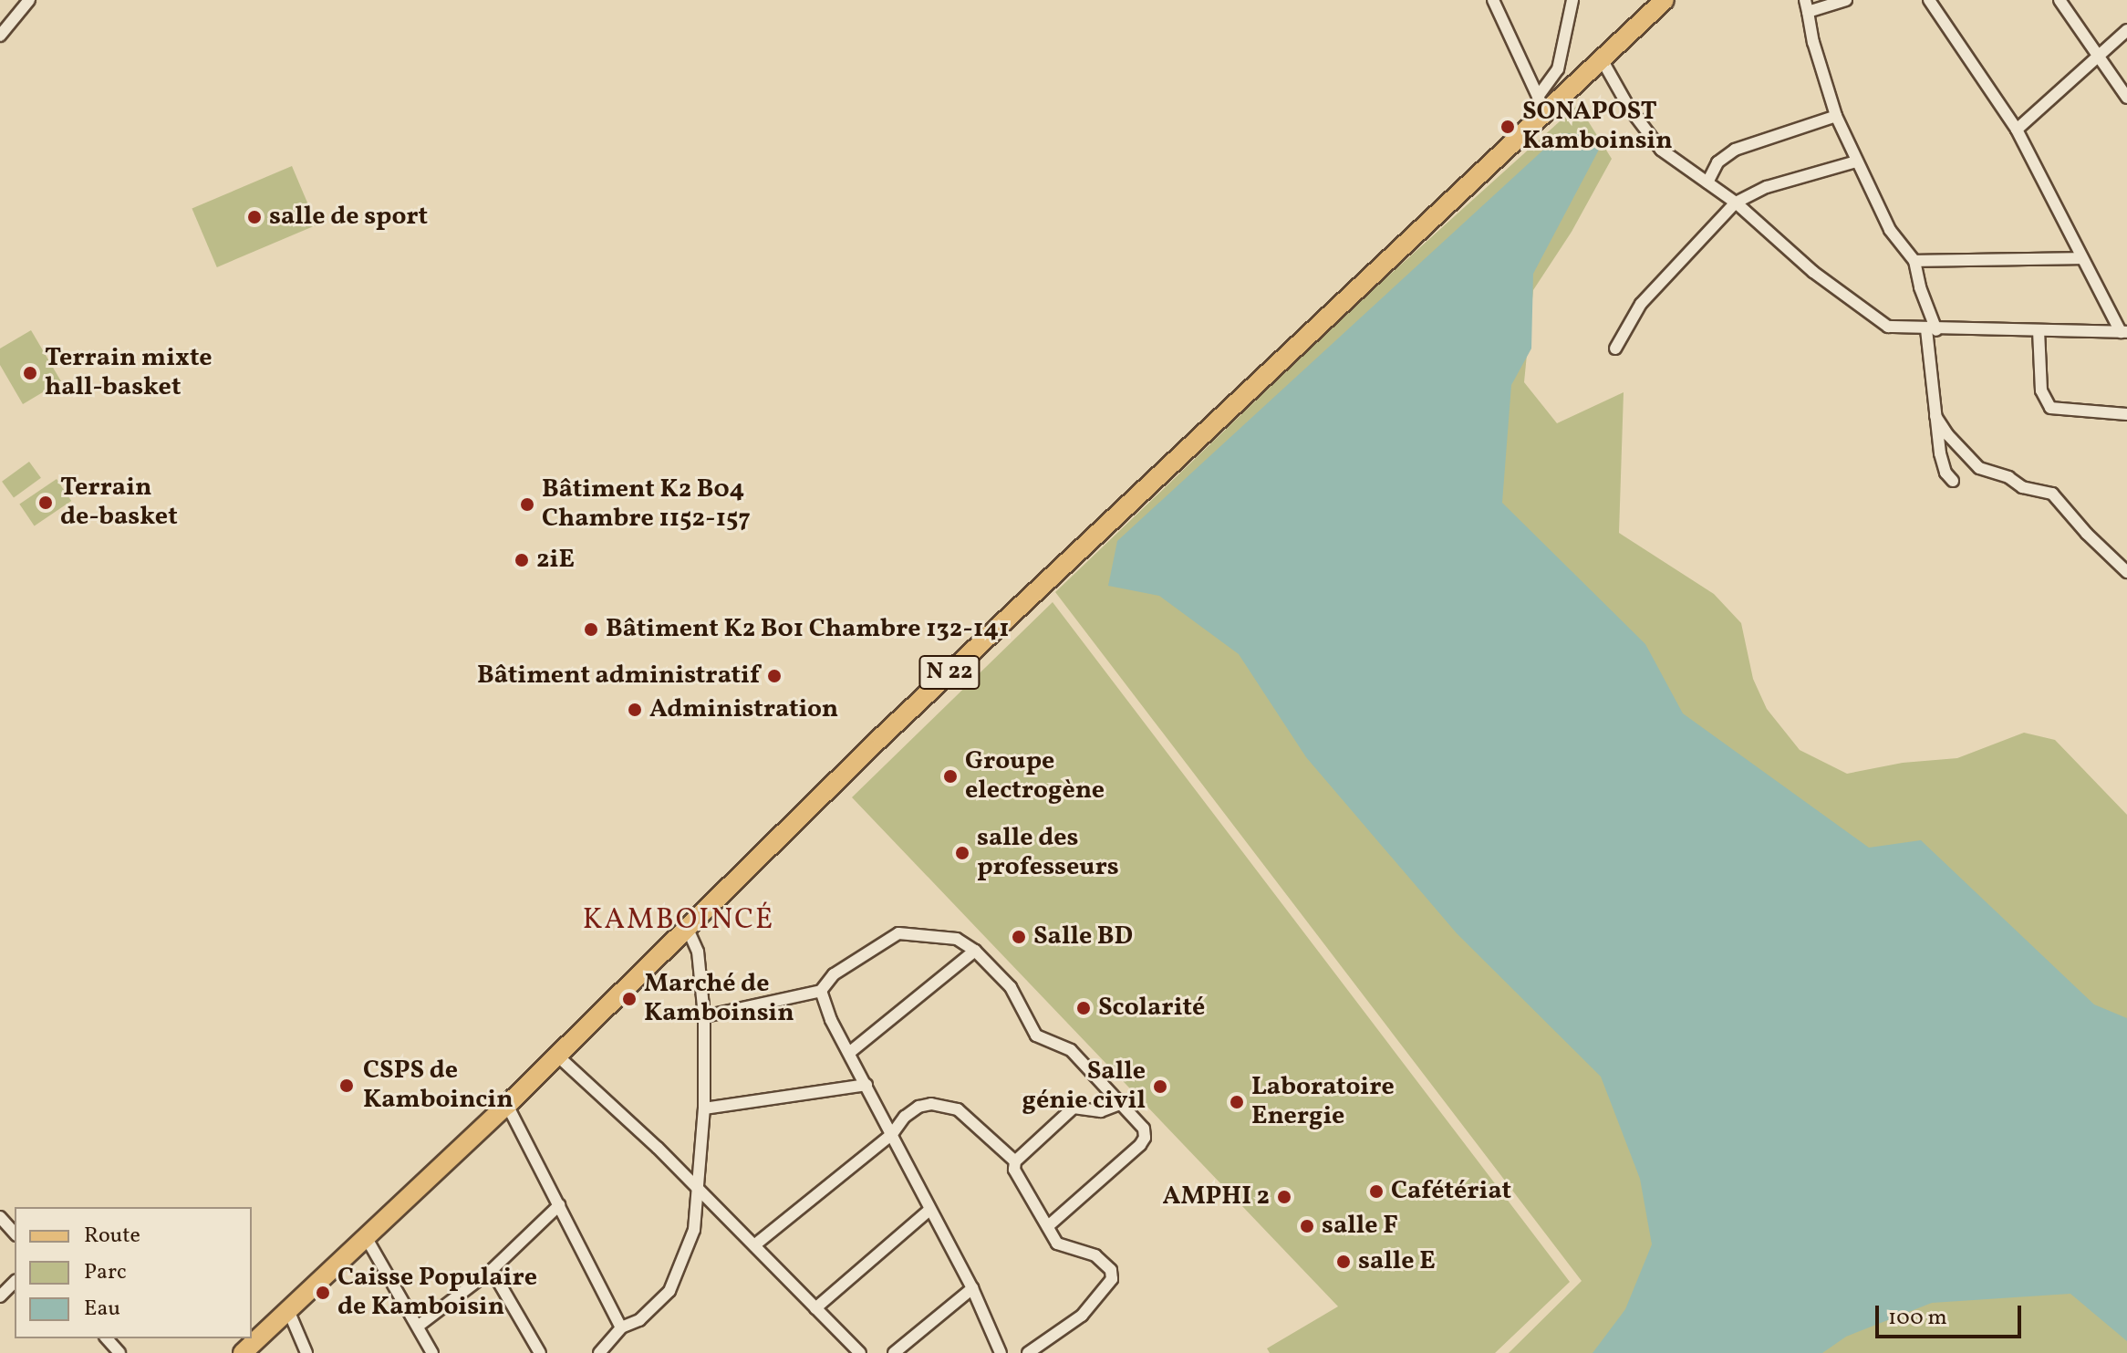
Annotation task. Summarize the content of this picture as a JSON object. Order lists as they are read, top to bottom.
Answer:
{
  "streets": {
    "main road": ["N 22"]
  },
  "districts": ["KAMBOINCÉ"],
  "places": [
    "SONAPOST Kamboinsin",
    "salle de sport",
    "Terrain mixte hall-basket",
    "Terrain de-basket",
    "Bâtiment K2 B04 Chambre 1152-157",
    "2iE",
    "Bâtiment K2 B01 Chambre 132-141",
    "Bâtiment administratif",
    "Administration",
    "Groupe electrogène",
    "salle des professeurs",
    "Salle BD",
    "Marché de Kamboinsin",
    "Scolarité",
    "CSPS de Kamboincin",
    "Salle génie civil",
    "Laboratoire Energie",
    "Cafétériat",
    "AMPHI 2",
    "salle F",
    "salle E",
    "Caisse Populaire de Kamboisin"
  ],
  "legend": ["Route", "Parc", "Eau"],
  "scale_bar": "100 m"
}
